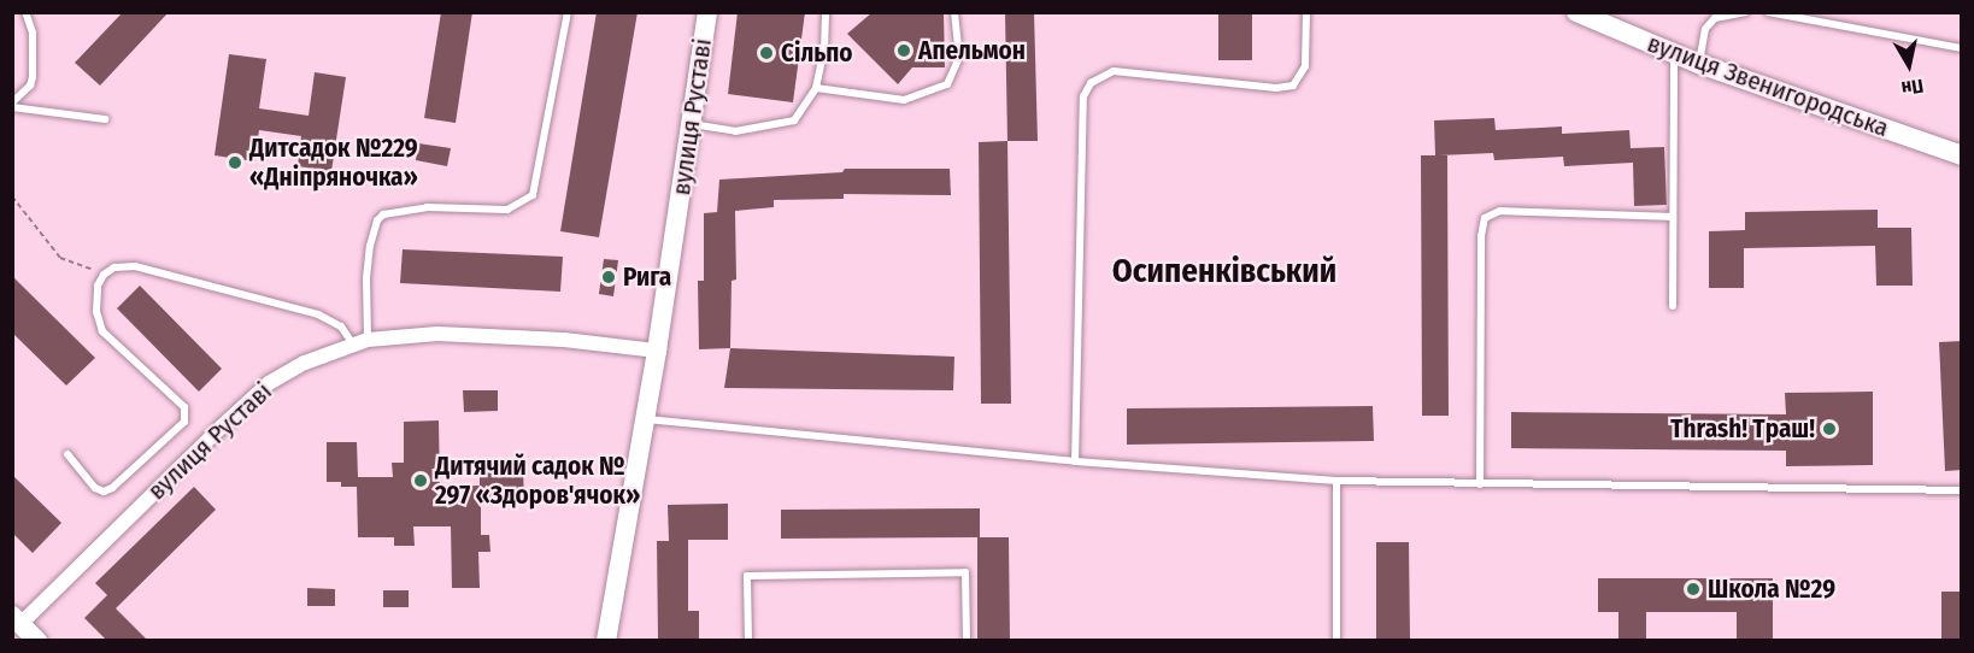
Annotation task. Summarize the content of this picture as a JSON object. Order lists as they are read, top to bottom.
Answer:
{
  "streets": {
    "street": ["вулиця Звенигородська", "вулиця Руставі"]
  },
  "districts": ["Осипенківський"],
  "places": [
    "Апельмон",
    "Сільпо",
    "Дитсадок №229 «Дніпряночка»",
    "Рига",
    "Thrash! Траш!",
    "Дитячий садок № 297 «Здоров'ячок»",
    "Школа №29"
  ],
  "north": "bottom"
}
